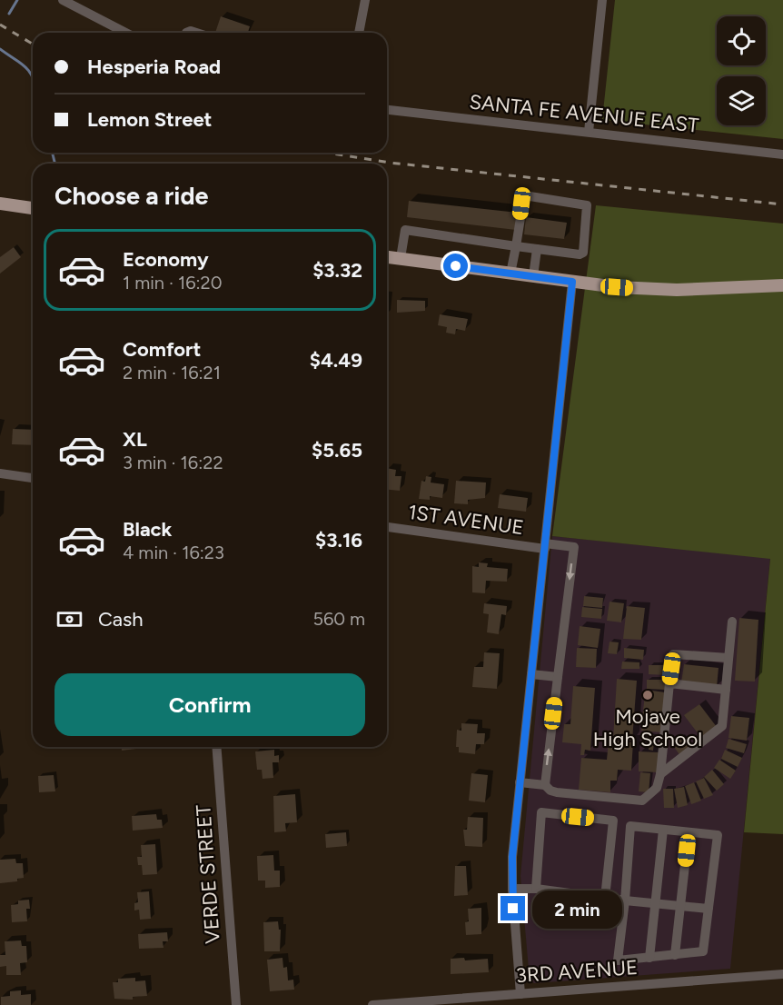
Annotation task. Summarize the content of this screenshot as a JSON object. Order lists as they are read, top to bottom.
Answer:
{
  "streets": {
    "street": [
      "SANTA FE AVENUE EAST",
      "1ST AVENUE",
      "VERDE STREET",
      "3RD AVENUE"
    ]
  },
  "places": ["Mojave High School"],
  "page": {
    "banner": ["Hesperia Road", "Lemon Street"],
    "heading": "Choose a ride",
    "list": [
      {
        "name": "Economy",
        "note": "1 min · 16:20",
        "value": "$3.32"
      },
      {
        "name": "Comfort",
        "note": "2 min · 16:21",
        "value": "$4.49"
      },
      {
        "name": "XL",
        "note": "3 min · 16:22",
        "value": "$5.65"
      },
      {
        "name": "Black",
        "note": "4 min · 16:23",
        "value": "$3.16"
      }
    ],
    "pay": ["Cash", "560 m"],
    "buttons": "Confirm",
    "bubble": "2 min"
  }
}
